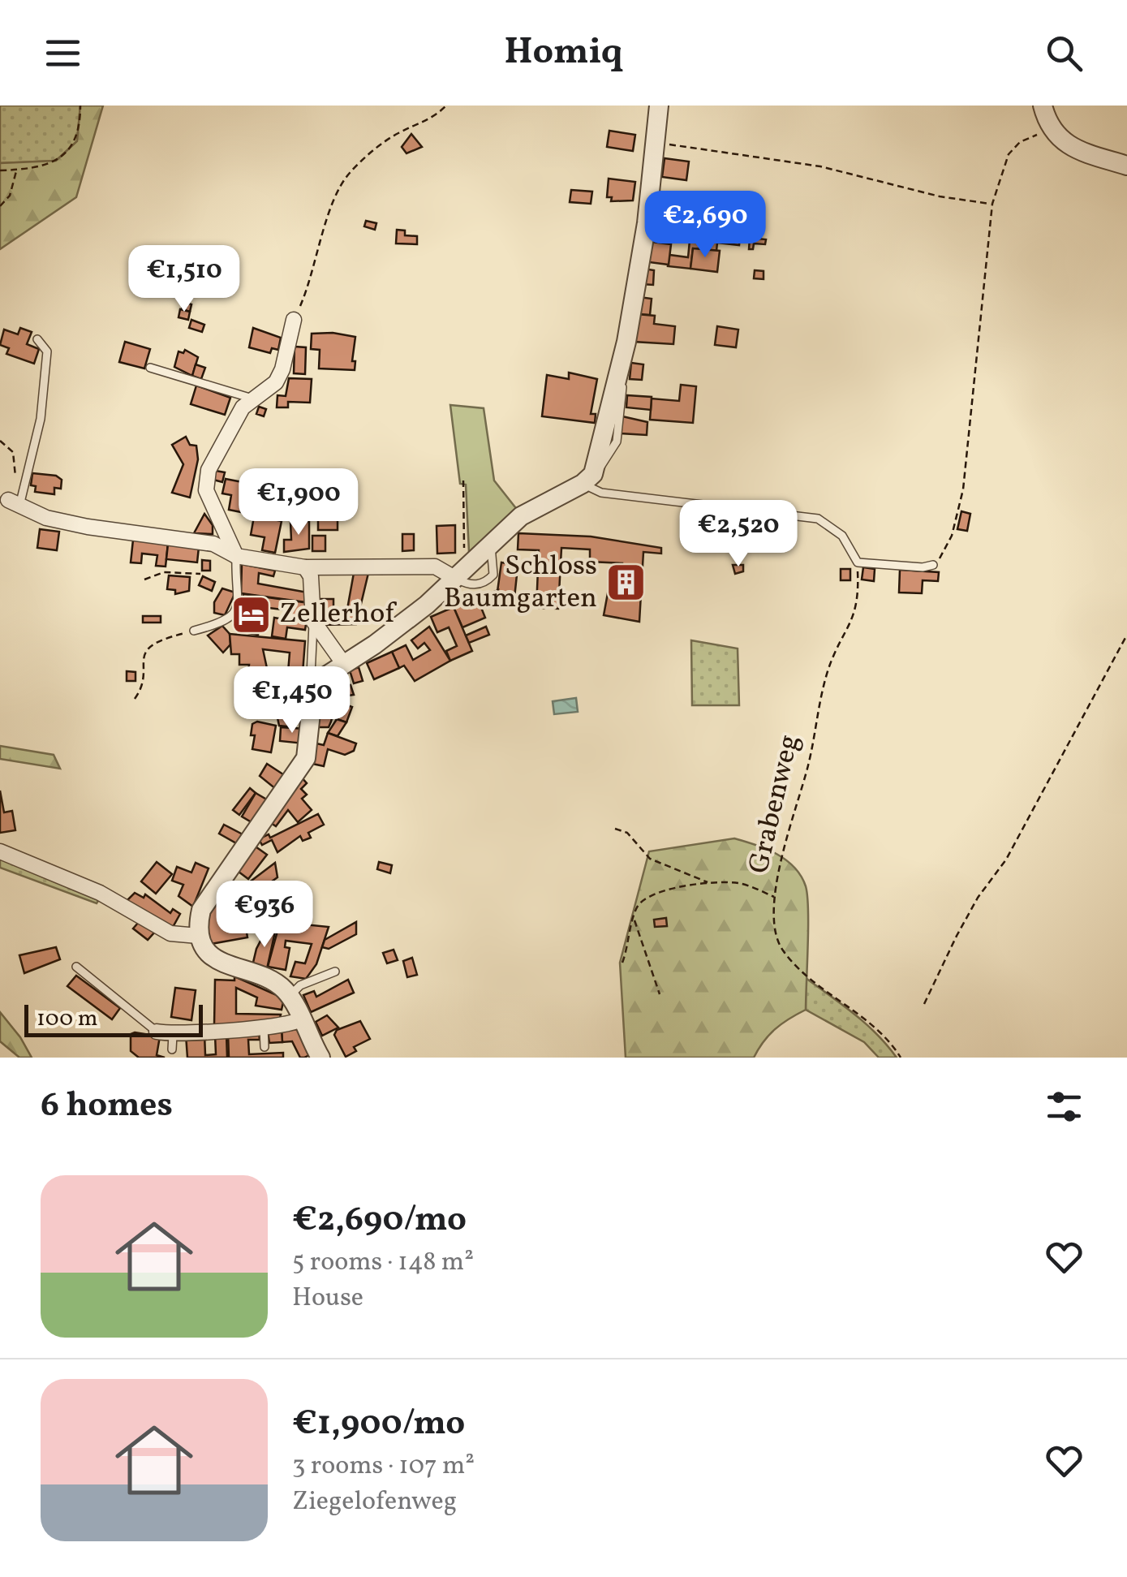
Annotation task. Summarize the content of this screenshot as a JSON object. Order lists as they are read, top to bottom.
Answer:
{
  "streets": {
    "path": ["Grabenweg"]
  },
  "places": {
    "building": ["Schloss Baumgarten"],
    "hotel": ["Zellerhof"]
  },
  "scale_bar": "100 m",
  "page": {
    "header": "Homiq",
    "price": [
      "€2,690",
      "€1,510",
      "€1,900",
      "€2,520",
      "€1,450",
      "€936"
    ],
    "scale": "100 m",
    "heading": "6 homes",
    "list": [
      {
        "name": "€2,690/mo",
        "note": "5 rooms · 148 m² · House"
      },
      {
        "name": "€1,900/mo",
        "note": "3 rooms · 107 m² · Ziegelofenweg"
      }
    ]
  }
}
